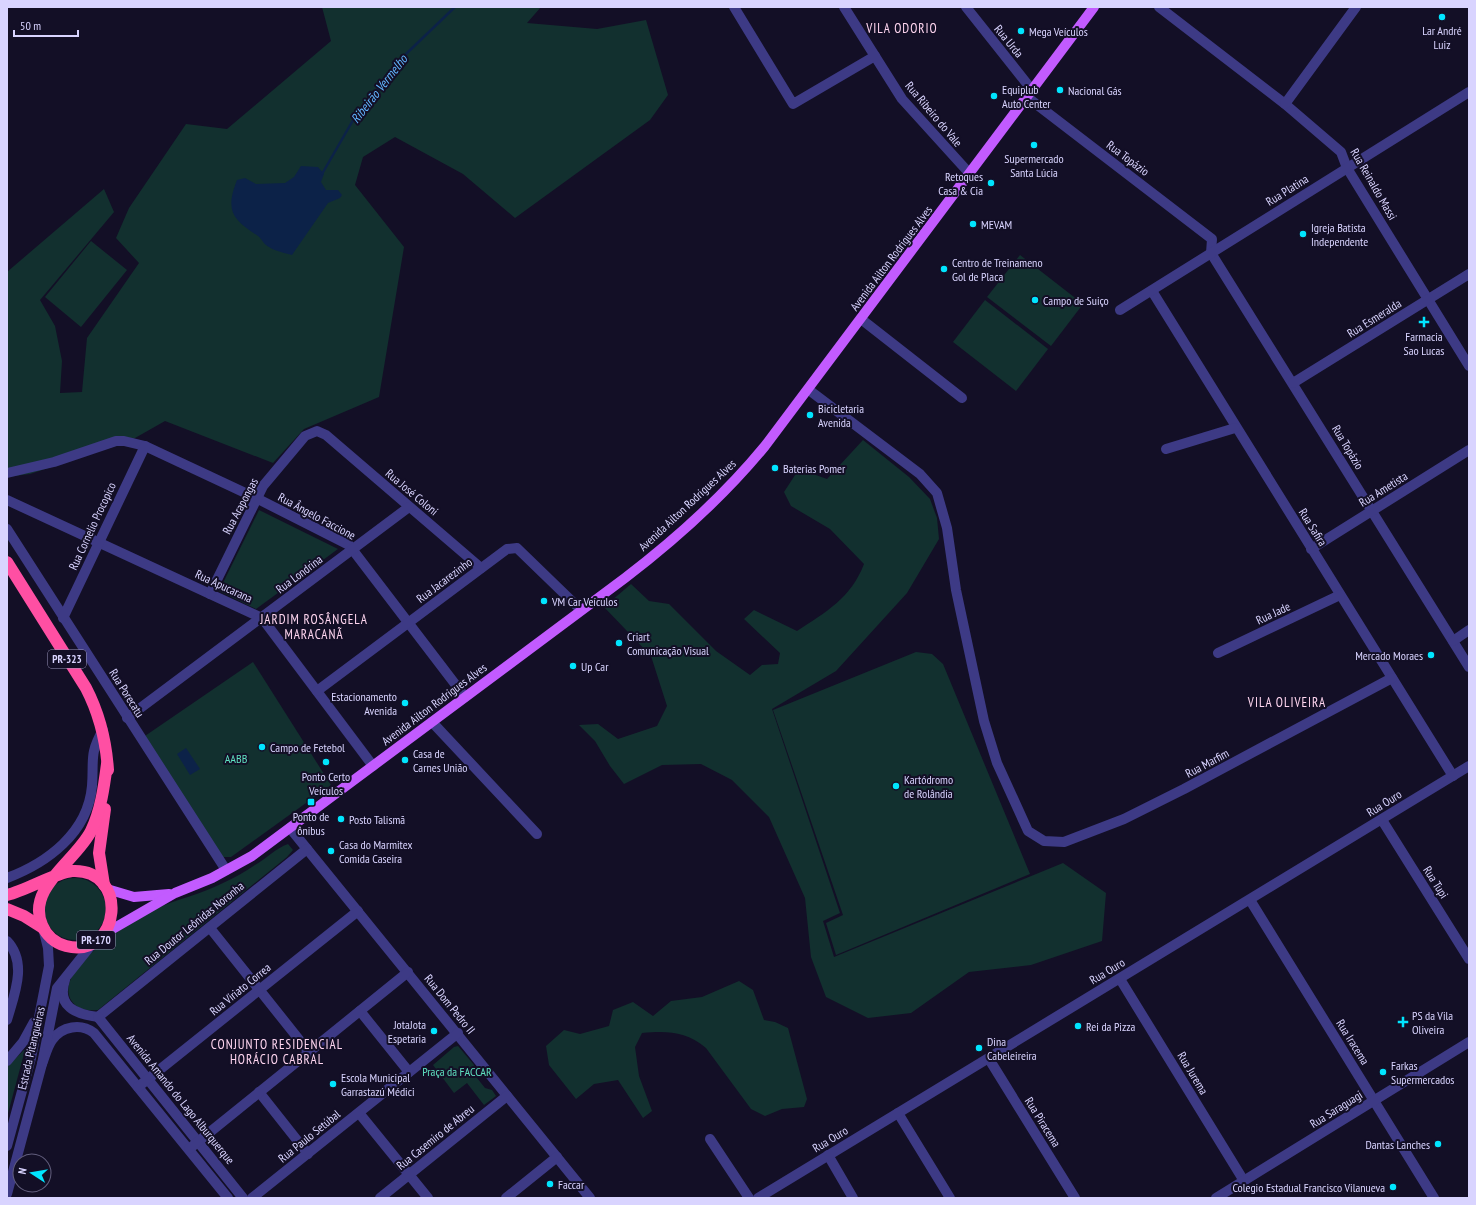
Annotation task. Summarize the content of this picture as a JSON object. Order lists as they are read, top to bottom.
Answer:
{
  "streets": {
    "highway": ["PR-323", "PR-170"],
    "main road": ["Avenida Ailton Rodrigues Alves"],
    "street": [
      "Rua Urda",
      "Rua Ribeiro do Vale",
      "Rua Topázio",
      "Rua Reinaldo Massi",
      "Rua Platina",
      "Rua Esmeralda",
      "Rua Ametista",
      "Rua José Coloni",
      "Rua Arapongas",
      "Rua Ângelo Faccione",
      "Rua Cornelio Procopico",
      "Rua Safira",
      "Rua Londrina",
      "Rua Jacarezinho",
      "Rua Apucarana",
      "Rua Jade",
      "Rua Porecatu",
      "Rua Marfim",
      "Rua Ouro",
      "Rua Tupi",
      "Rua Doutor Leônidas Noronha",
      "Rua Viriato Correa",
      "Rua Dom Pedro II",
      "Rua Iracema",
      "Estrada Pitangueiras",
      "Rua Jurema",
      "Avenida Amando do Lago Alburquerque",
      "Rua Saraguagi",
      "Rua Piracema",
      "Rua Paulo Setúbal",
      "Rua Casemiro de Abreu"
    ]
  },
  "crossings": [
    ["Rua Urda", "Rua Topázio"],
    ["Rua Urda", "Avenida Ailton Rodrigues Alves"],
    ["Rua Ribeiro do Vale", "Avenida Ailton Rodrigues Alves"],
    ["Rua Topázio", "Rua Platina"],
    ["Rua Topázio", "Avenida Ailton Rodrigues Alves"],
    ["Rua Topázio", "Rua Esmeralda"],
    ["Rua Topázio", "Rua Ametista"],
    ["Rua Reinaldo Massi", "Rua Platina"],
    ["Rua Reinaldo Massi", "Rua Esmeralda"],
    ["Rua Platina", "Rua Safira"],
    ["Avenida Ailton Rodrigues Alves", "Rua Ângelo Faccione"],
    ["Avenida Ailton Rodrigues Alves", "Rua Jacarezinho"],
    ["Avenida Ailton Rodrigues Alves", "Rua Apucarana"],
    ["Avenida Ailton Rodrigues Alves", "Rua Porecatu"],
    ["Avenida Ailton Rodrigues Alves", "Rua Marfim"],
    ["Avenida Ailton Rodrigues Alves", "Rua Dom Pedro II"],
    ["Rua Ametista", "Rua Safira"],
    ["Rua José Coloni", "Rua Arapongas"],
    ["Rua José Coloni", "Rua Londrina"],
    ["Rua José Coloni", "Rua Jacarezinho"],
    ["Rua Arapongas", "Rua Ângelo Faccione"],
    ["Rua Arapongas", "Rua Apucarana"],
    ["Rua Ângelo Faccione", "Rua Cornelio Procopico"],
    ["Rua Ângelo Faccione", "Rua Londrina"],
    ["Rua Ângelo Faccione", "Rua Jacarezinho"],
    ["Rua Cornelio Procopico", "Rua Apucarana"],
    ["Rua Cornelio Procopico", "Rua Porecatu"],
    ["Rua Safira", "Rua Jade"],
    ["Rua Safira", "Rua Marfim"],
    ["Rua Safira", "Rua Ouro"],
    ["Rua Londrina", "Rua Apucarana"],
    ["Rua Londrina", "Rua Porecatu"],
    ["Rua Jacarezinho", "Rua Apucarana"],
    ["PR-323", "PR-170"],
    ["PR-323", "Estrada Pitangueiras"],
    ["Rua Ouro", "Rua Tupi"],
    ["Rua Ouro", "Rua Iracema"],
    ["Rua Ouro", "Rua Jurema"],
    ["Rua Ouro", "Rua Piracema"],
    ["Rua Doutor Leônidas Noronha", "Rua Dom Pedro II"],
    ["Rua Doutor Leônidas Noronha", "Avenida Amando do Lago Alburquerque"],
    ["PR-170", "Estrada Pitangueiras"],
    ["Rua Viriato Correa", "Rua Dom Pedro II"],
    ["Rua Viriato Correa", "Avenida Amando do Lago Alburquerque"],
    ["Rua Dom Pedro II", "Rua Paulo Setúbal"],
    ["Rua Dom Pedro II", "Rua Casemiro de Abreu"],
    ["Rua Iracema", "Rua Saraguagi"],
    ["Rua Jurema", "Rua Saraguagi"]
  ],
  "districts": [
    "VILA ODORIO",
    "JARDIM ROSÂNGELA MARACANÃ",
    "VILA OLIVEIRA",
    "CONJUNTO RESIDENCIAL HORÁCIO CABRAL"
  ],
  "water": ["Ribeirão Vermelho"],
  "parks": ["AABB", "Praça da FACCAR"],
  "places": {
    "other": [
      "Lar André Luiz",
      "Mega Veículos",
      "Nacional Gás",
      "Equiplub Auto Center",
      "Supermercado Santa Lúcia",
      "Retoques Casa & Cia",
      "MEVAM",
      "Igreja Batista Independente",
      "Centro de Treinameno Gol de Placa",
      "Campo de Suiço",
      "Bicicletaria Avenida",
      "Baterias Pomer",
      "VM Car Veículos",
      "Criart Comunicação Visual",
      "Mercado Moraes",
      "Up Car",
      "Estacionamento Avenida",
      "Campo de Fetebol",
      "Casa de Carnes União",
      "Ponto Certo Veículos",
      "Kartódromo de Rolândia",
      "Posto Talismã",
      "Casa do Marmitex Comida Caseira",
      "Rei da Pizza",
      "JotaJota Espetaria",
      "Dina Cabeleireira",
      "Farkas Supermercados",
      "Escola Municipal Garrastazú Médici",
      "Dantas Lanches",
      "Faccar",
      "Colegio Estadual Francisco Vilanueva"
    ],
    "health": ["Farmacia Sao Lucas", "PS da Vila Oliveira"],
    "transit": ["Ponto de ônibus"]
  },
  "scale_bar": "50 m",
  "north": "left"
}
